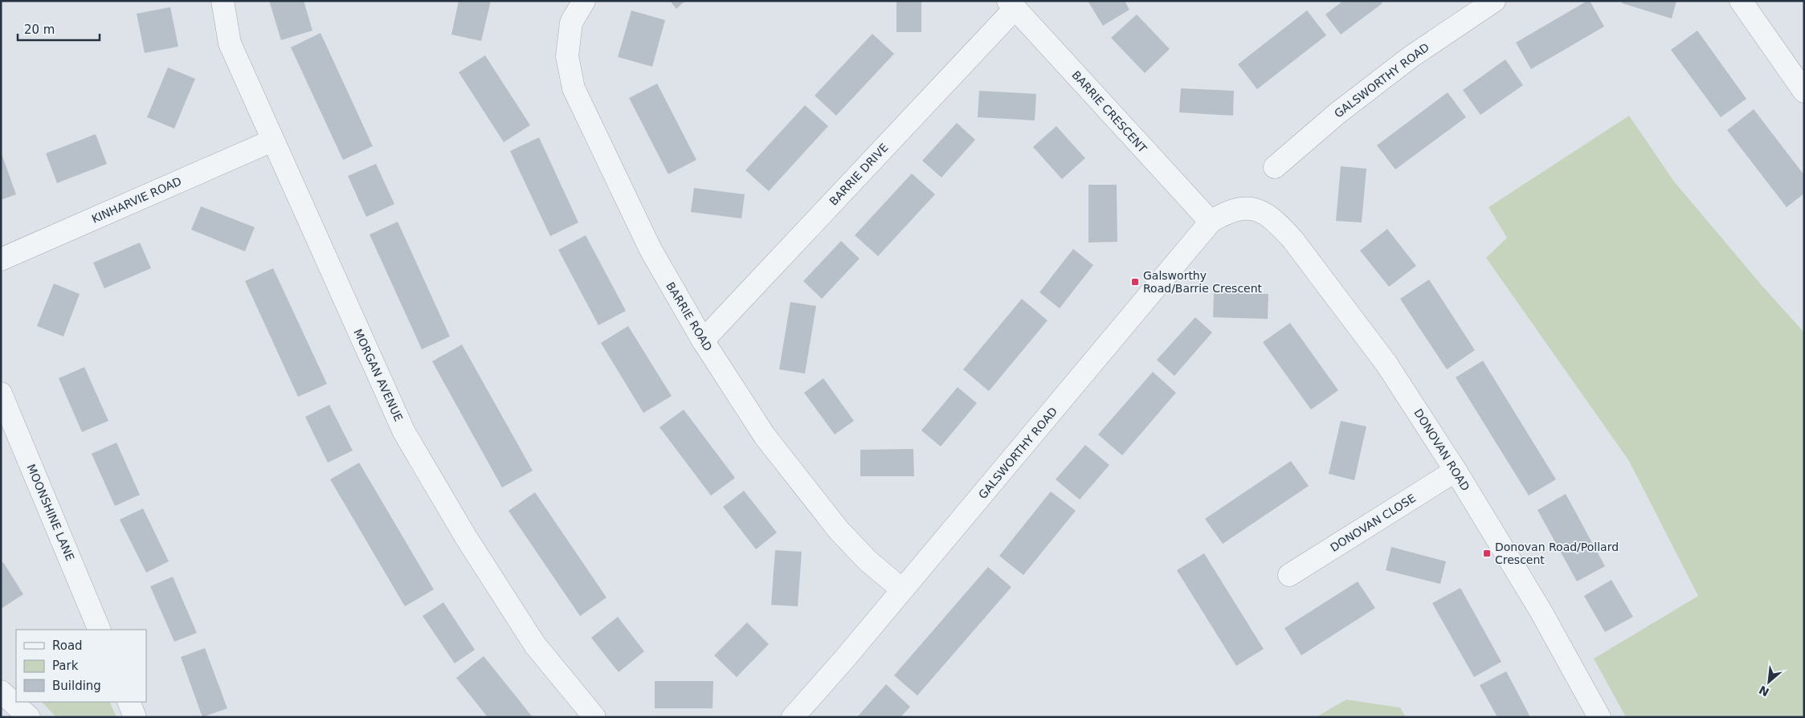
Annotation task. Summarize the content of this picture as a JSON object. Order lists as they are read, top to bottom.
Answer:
{
  "streets": {
    "street": [
      "GALSWORTHY ROAD",
      "BARRIE CRESCENT",
      "BARRIE DRIVE",
      "KINHARVIE ROAD",
      "BARRIE ROAD",
      "MORGAN AVENUE",
      "DONOVAN ROAD",
      "MOONSHINE LANE",
      "DONOVAN CLOSE"
    ]
  },
  "crossings": [
    ["GALSWORTHY ROAD", "BARRIE CRESCENT"],
    ["GALSWORTHY ROAD", "BARRIE ROAD"],
    ["GALSWORTHY ROAD", "DONOVAN ROAD"],
    ["BARRIE CRESCENT", "BARRIE DRIVE"],
    ["BARRIE DRIVE", "BARRIE ROAD"],
    ["KINHARVIE ROAD", "MORGAN AVENUE"],
    ["DONOVAN ROAD", "DONOVAN CLOSE"]
  ],
  "places": {
    "transit": ["Galsworthy Road/Barrie Crescent", "Donovan Road/Pollard Crescent"]
  },
  "legend": ["Road", "Park", "Building"],
  "scale_bar": "20 m",
  "north": "bottom left"
}
